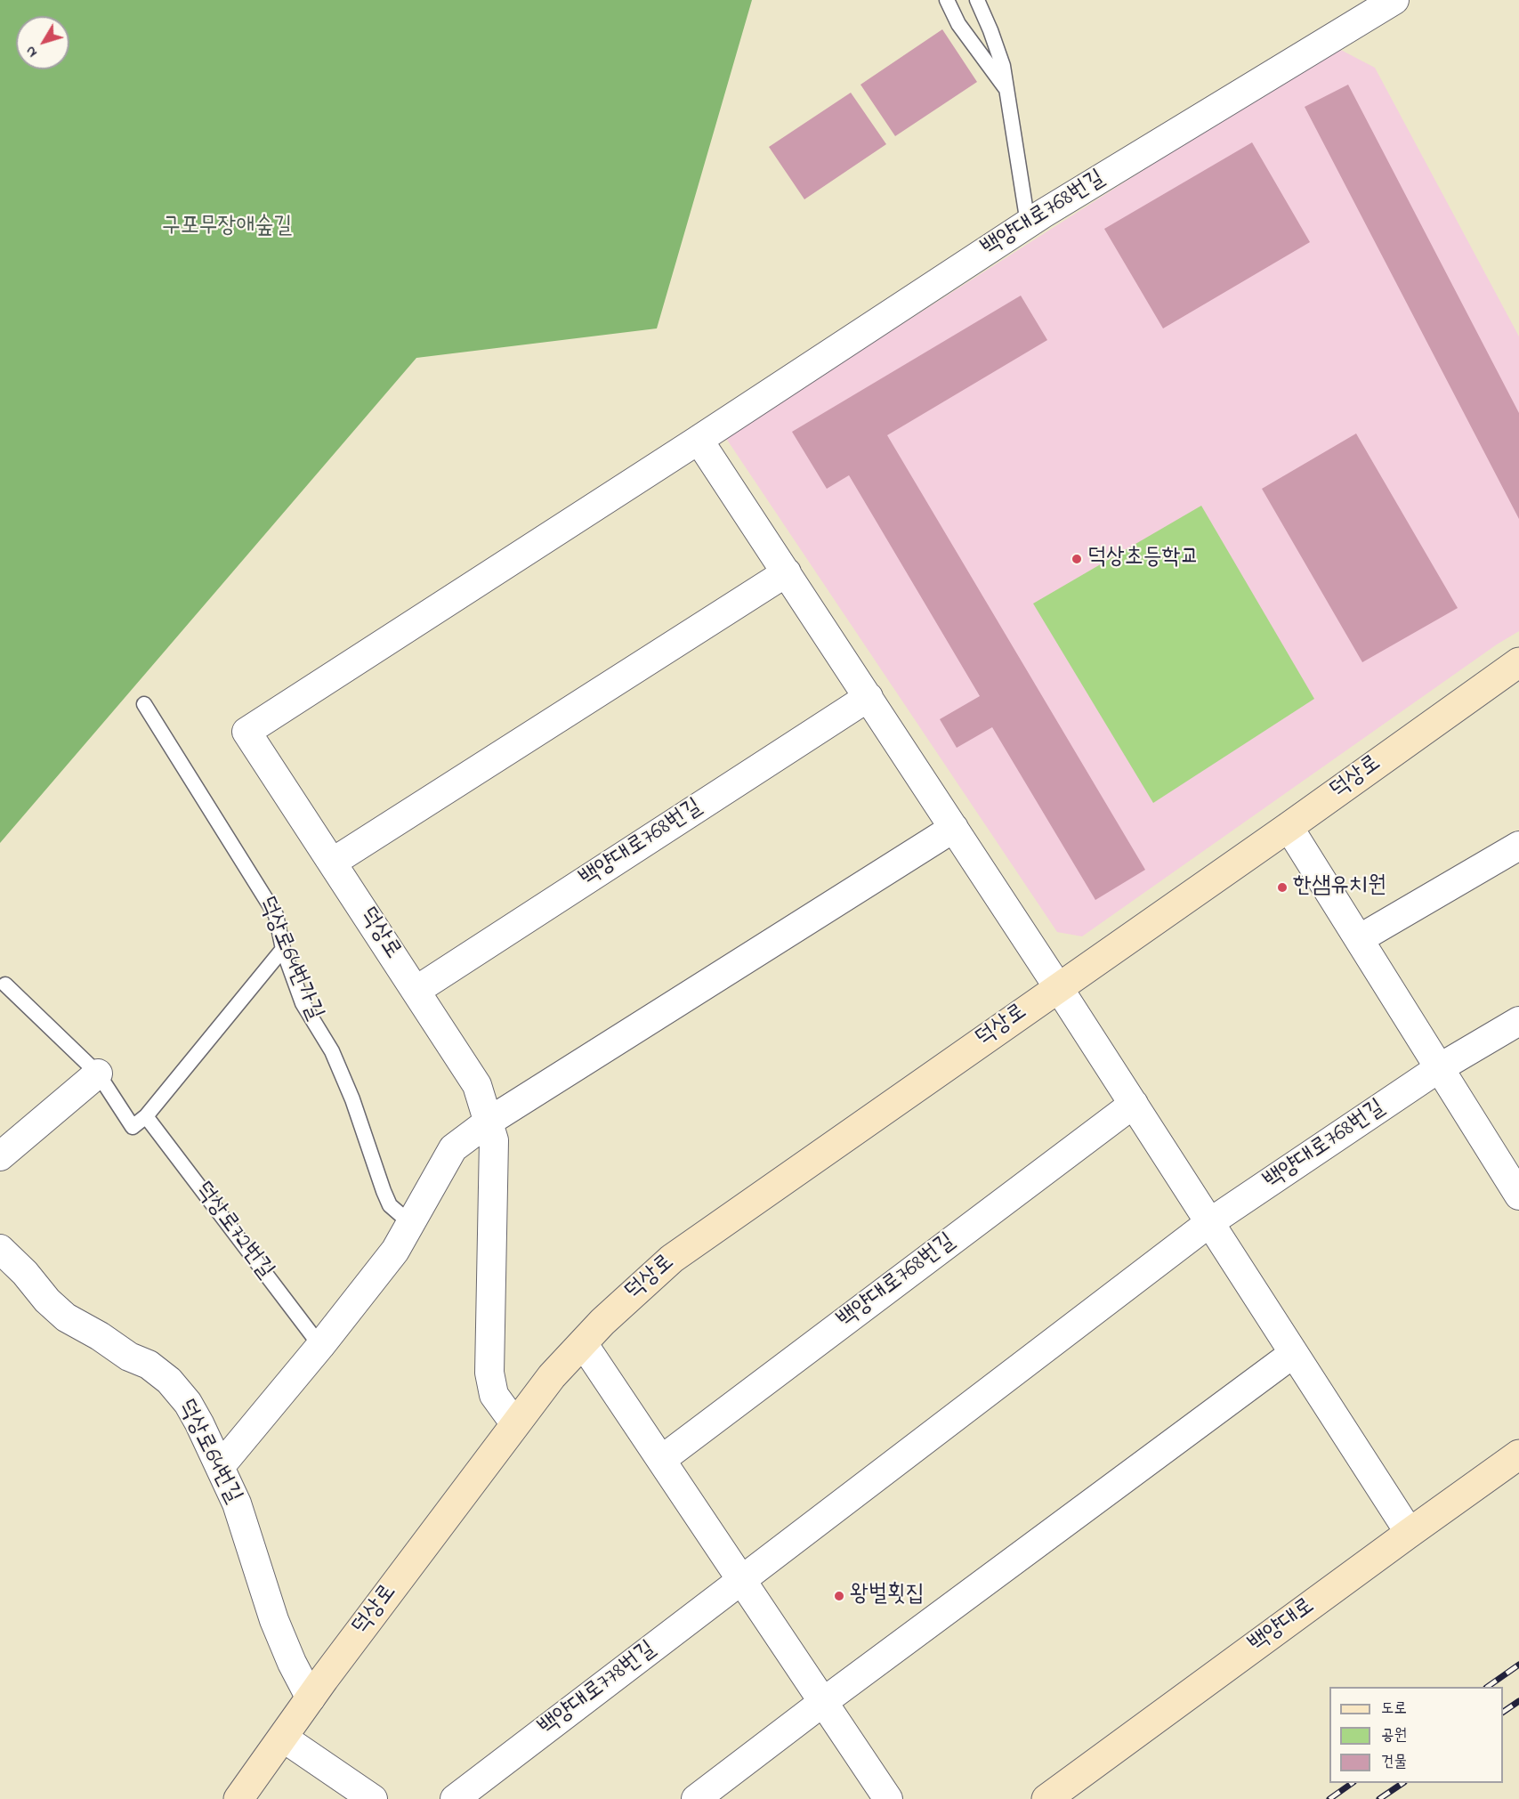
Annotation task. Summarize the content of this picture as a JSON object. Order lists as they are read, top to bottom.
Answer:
{
  "streets": {
    "main road": ["덕상로", "백양대로"],
    "street": ["백양대로768번길", "덕상로64번길", "백양대로778번길"],
    "lane": ["덕상로64번가길", "덕상로72번길"]
  },
  "crossings": [
    ["백양대로768번길", "덕상로"],
    ["백양대로768번길", "백양대로778번길"],
    ["덕상로", "덕상로64번길"]
  ],
  "parks": ["구포무장애숲길"],
  "places": ["덕상초등학교", "한샘유치원", "왕벌횟집"],
  "legend": ["도로", "공원", "건물"],
  "north": "bottom left"
}
